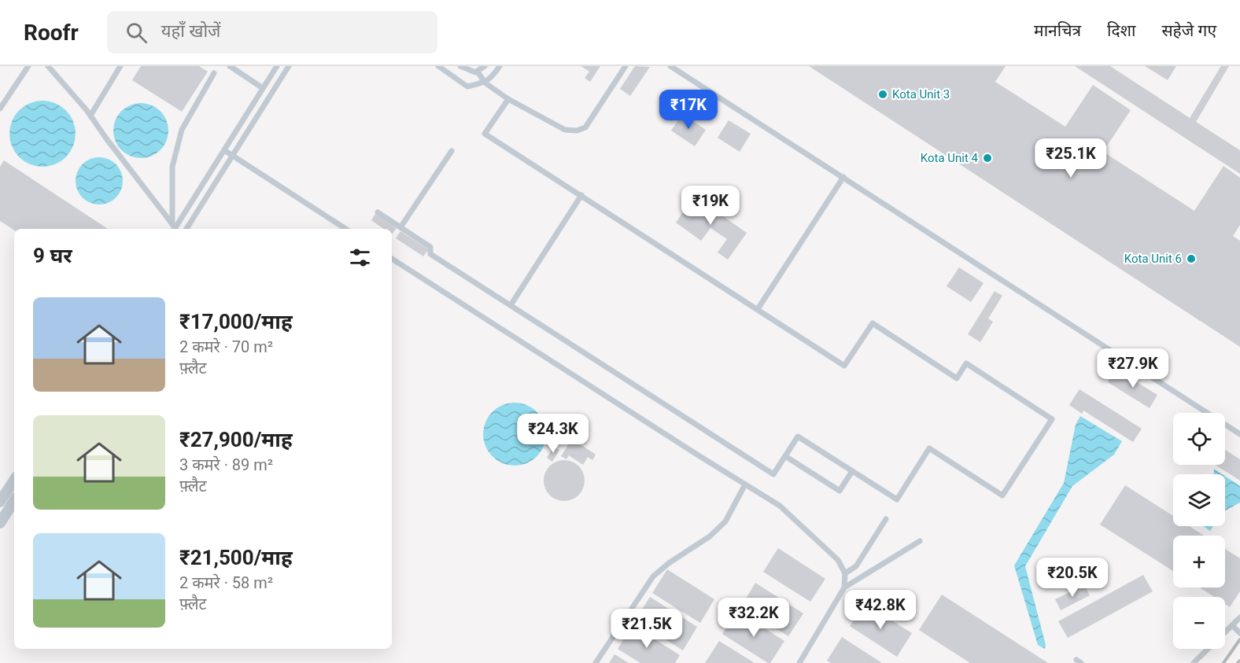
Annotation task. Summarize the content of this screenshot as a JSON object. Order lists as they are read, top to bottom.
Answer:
{
  "places": ["Kota Unit 3", "Kota Unit 4", "Kota Unit 6"],
  "page": {
    "header": "Roofr",
    "search": "यहाँ खोजें",
    "nav": ["मानचित्र", "दिशा", "सहेजे गए"],
    "price": [
      "₹17K",
      "₹25.1K",
      "₹19K",
      "₹27.9K",
      "₹24.3K",
      "₹20.5K",
      "₹42.8K",
      "₹32.2K",
      "₹21.5K"
    ],
    "heading": "9 घर",
    "list": [
      {
        "name": "₹17,000/माह",
        "note": "2 कमरे · 70 m² · फ़्लैट"
      },
      {
        "name": "₹27,900/माह",
        "note": "3 कमरे · 89 m² · फ़्लैट"
      },
      {
        "name": "₹21,500/माह",
        "note": "2 कमरे · 58 m² · फ़्लैट"
      }
    ],
    "map_buttons": ["+", "−"]
  }
}
